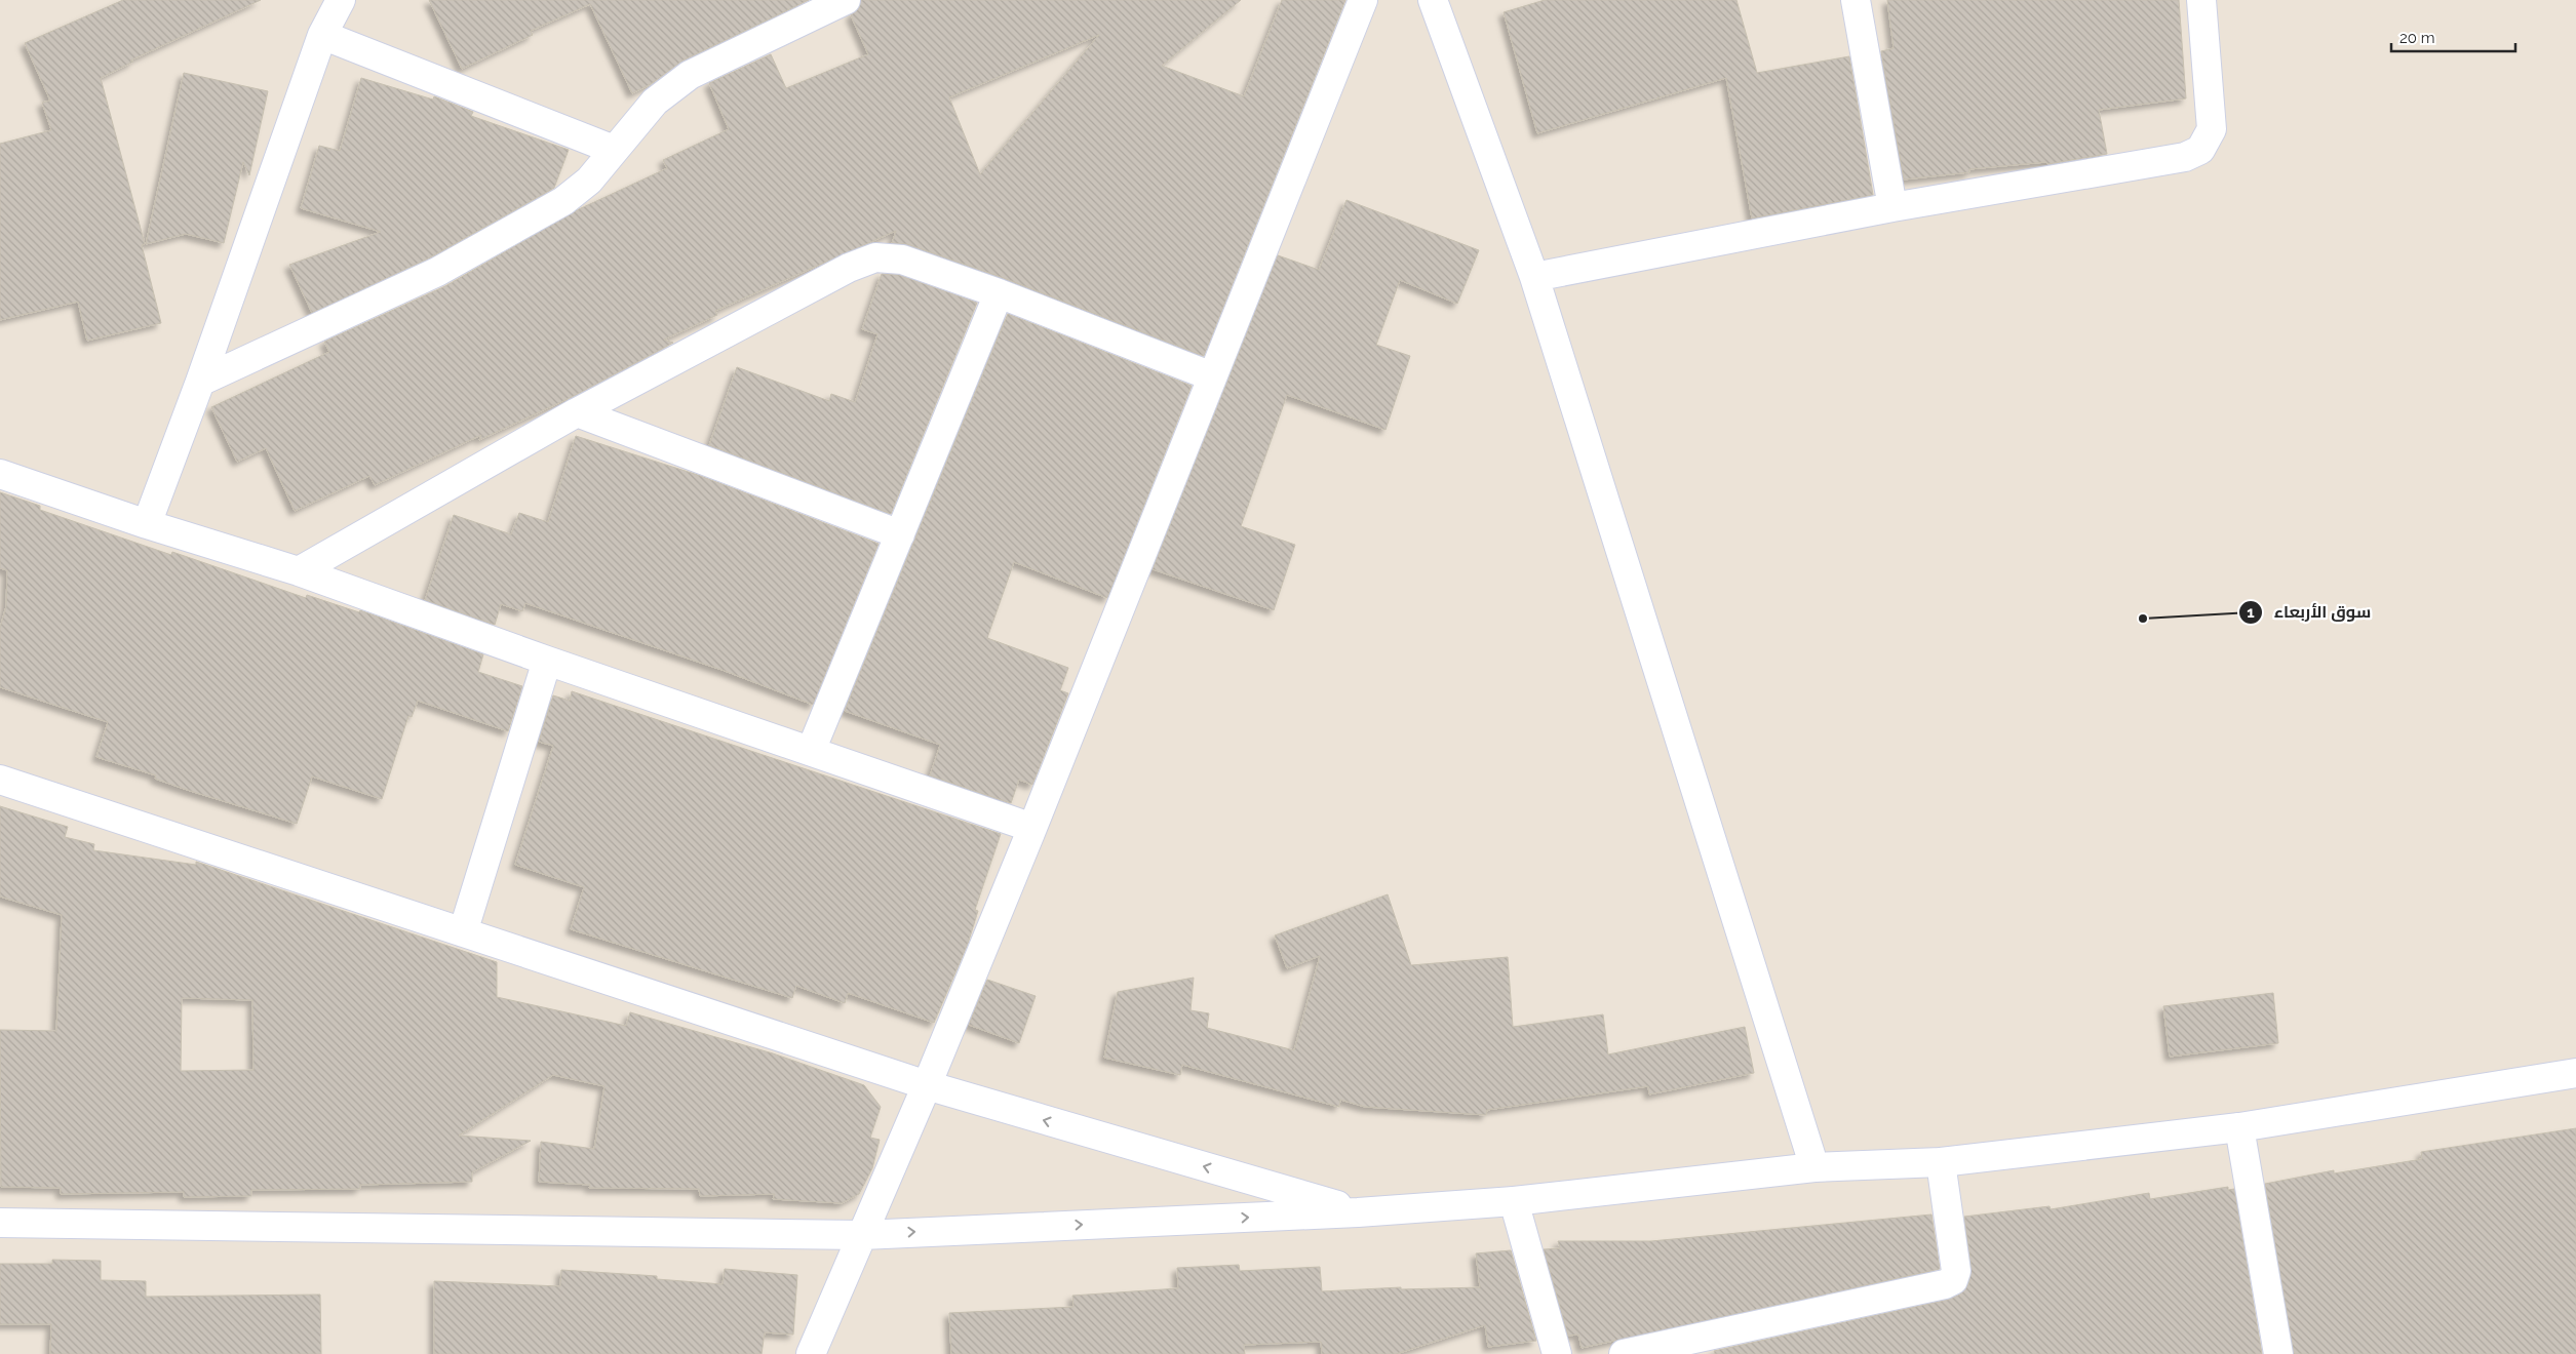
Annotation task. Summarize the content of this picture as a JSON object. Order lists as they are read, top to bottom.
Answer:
{
  "places": ["سوق الأربعاء"],
  "scale_bar": "20 m"
}
